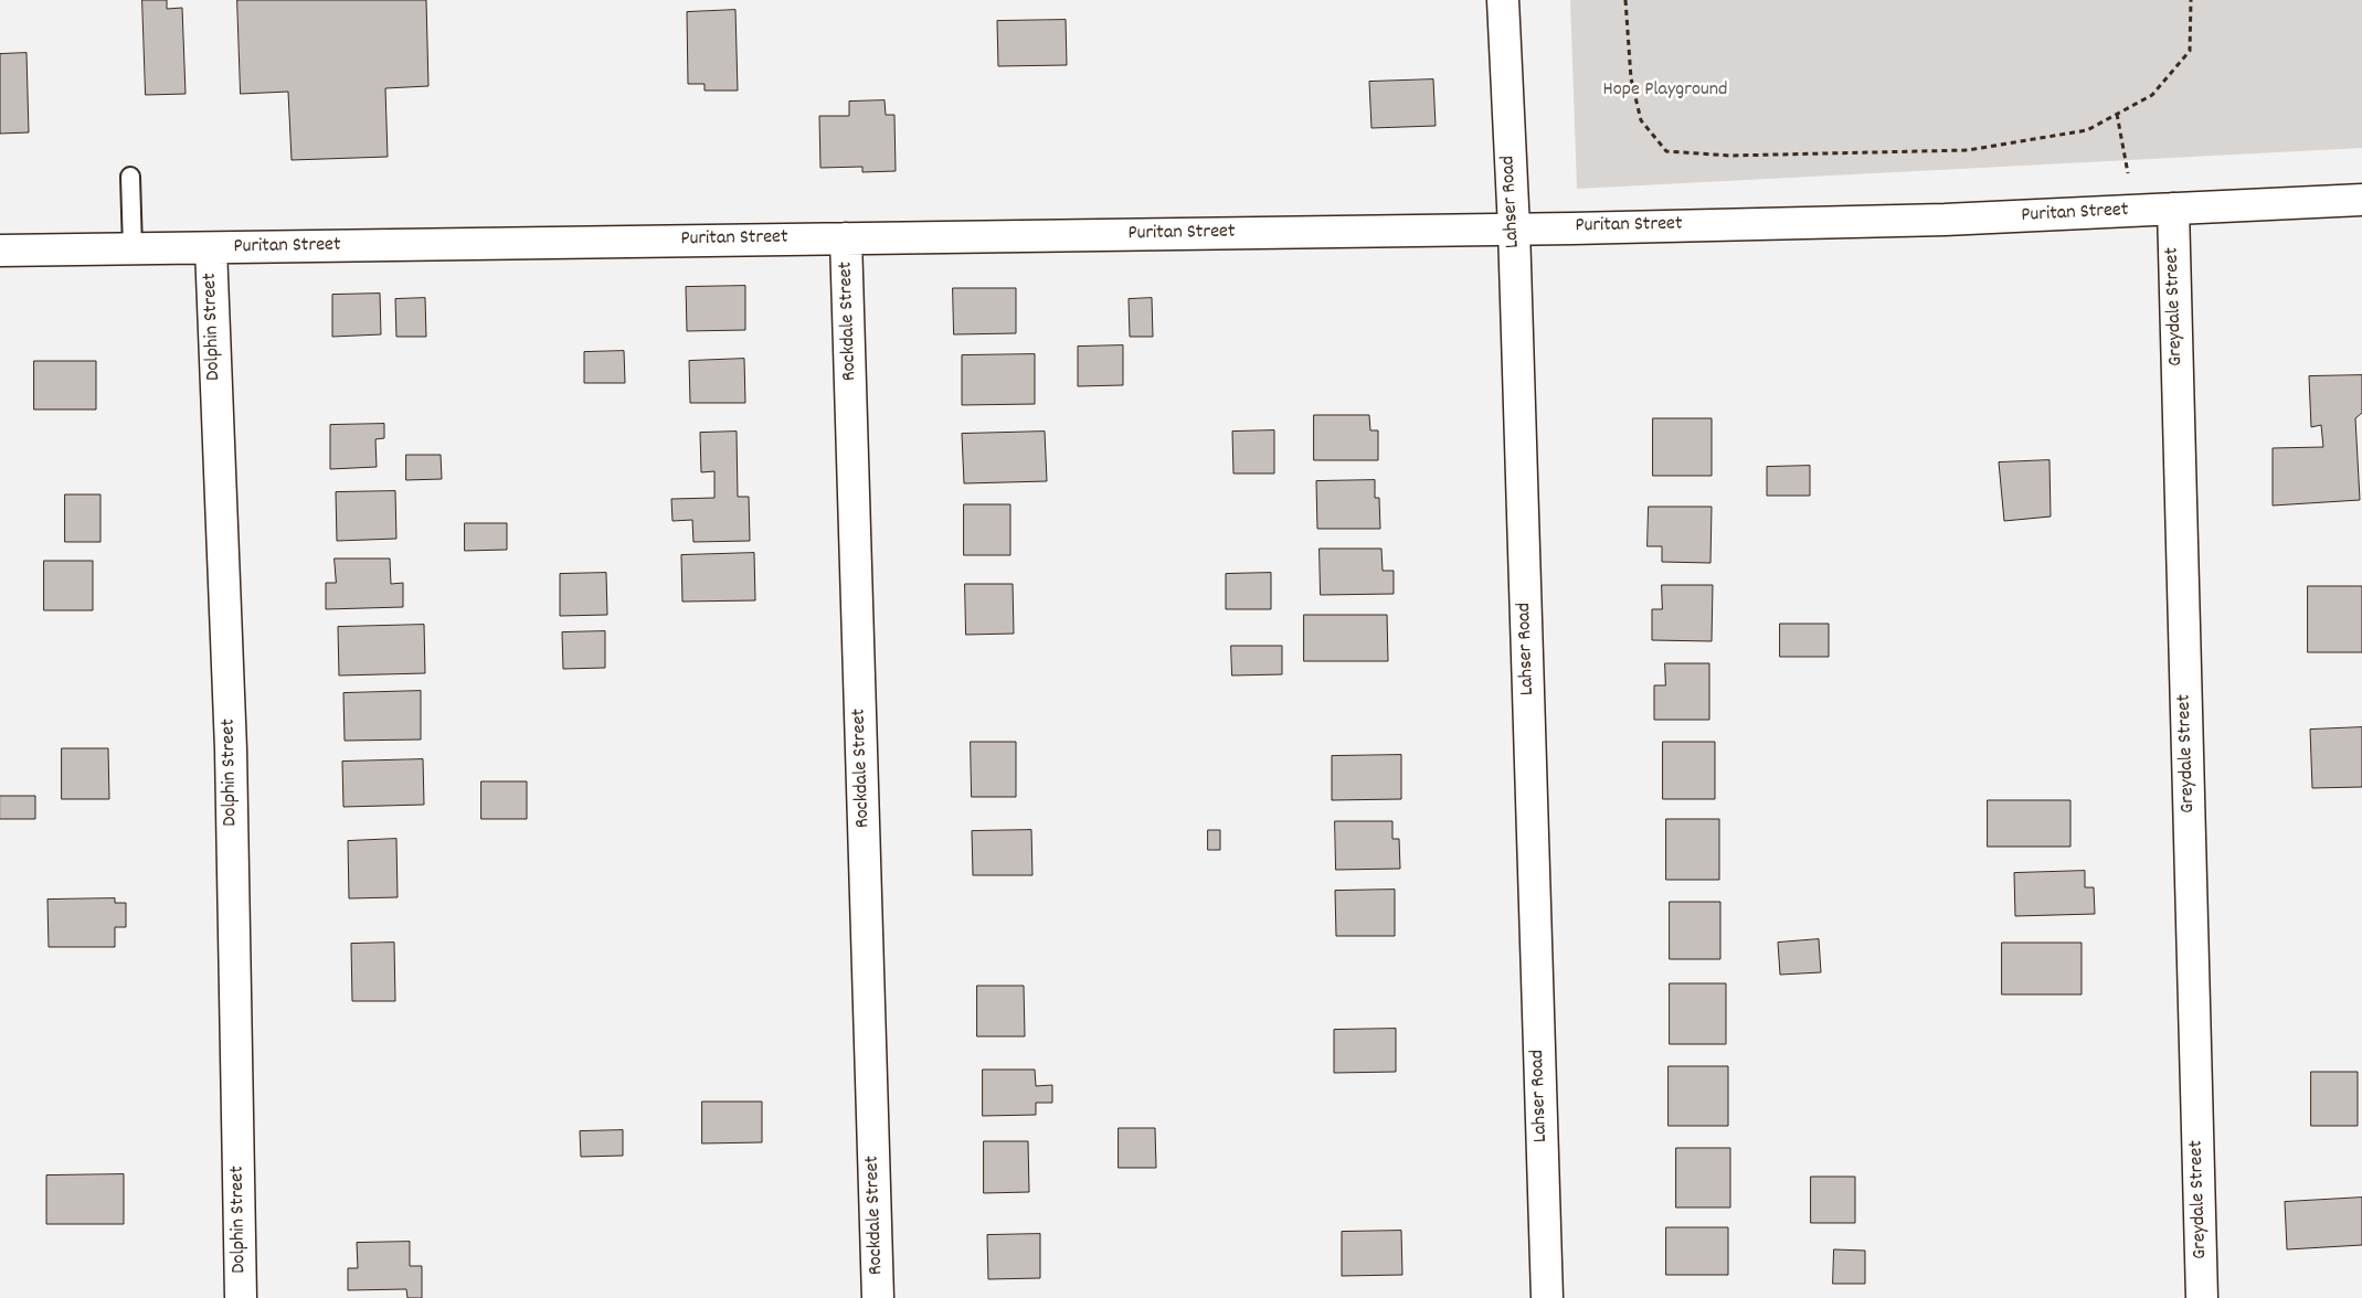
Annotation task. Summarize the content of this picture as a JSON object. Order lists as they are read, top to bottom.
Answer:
{
  "streets": {
    "street": [
      "Lahser Road",
      "Puritan Street",
      "Greydale Street",
      "Rockdale Street",
      "Dolphin Street"
    ]
  },
  "crossings": [
    ["Lahser Road", "Puritan Street"],
    ["Puritan Street", "Greydale Street"],
    ["Puritan Street", "Rockdale Street"],
    ["Puritan Street", "Dolphin Street"]
  ],
  "parks": ["Hope Playground"]
}
